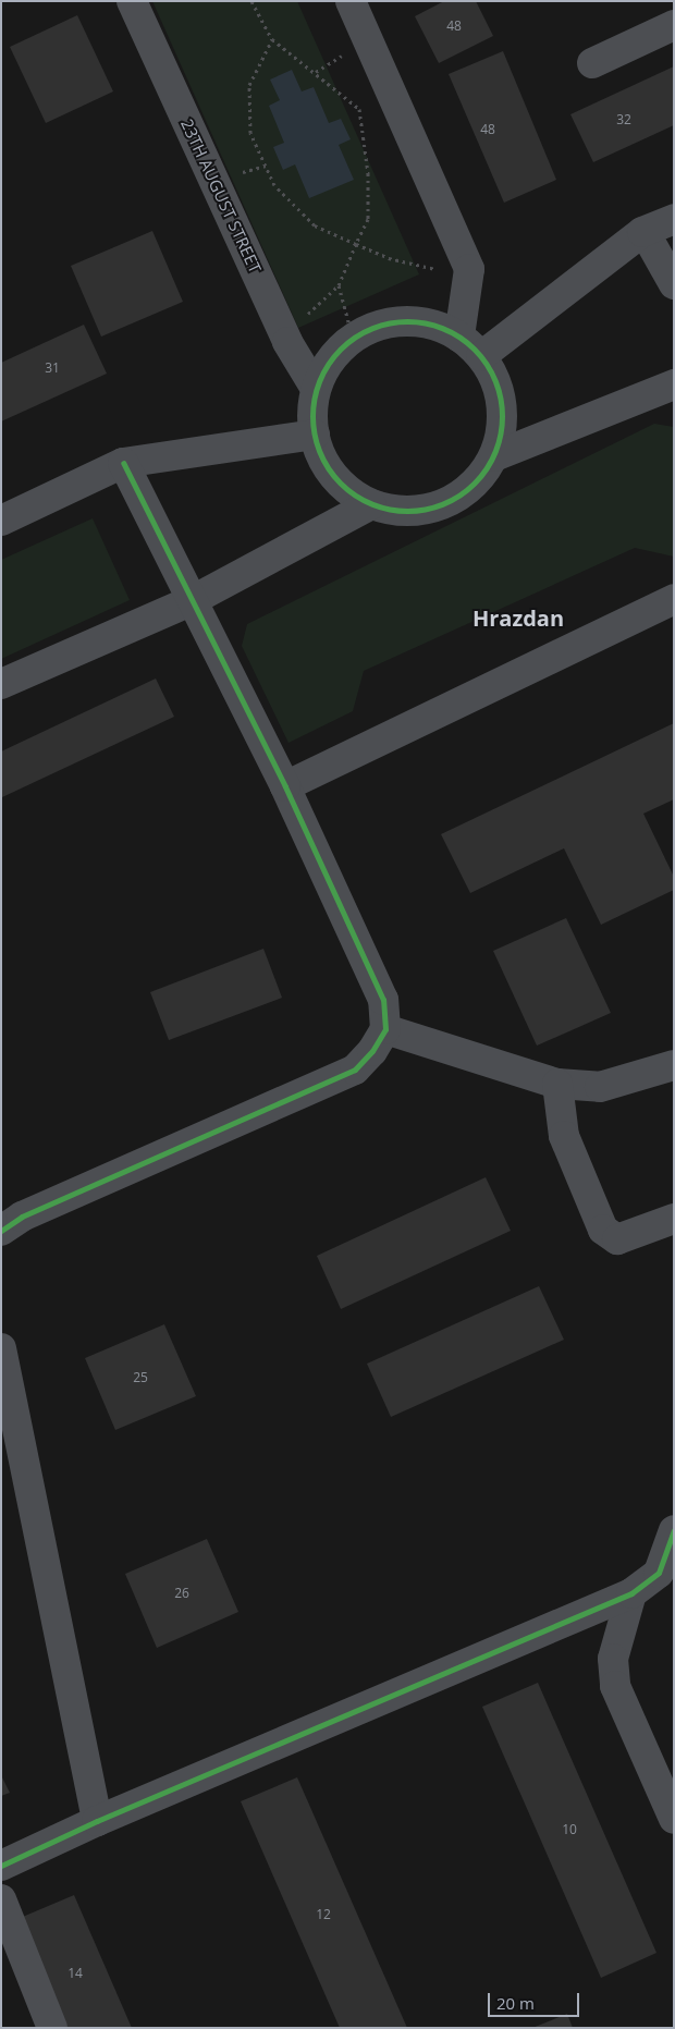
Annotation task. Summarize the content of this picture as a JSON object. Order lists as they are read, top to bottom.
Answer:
{
  "streets": {
    "street": ["23TH AUGUST STREET"]
  },
  "districts": ["Hrazdan"],
  "house_numbers": [
    "48",
    "32",
    "48",
    "31",
    "25",
    "26",
    "10",
    "12",
    "14"
  ],
  "scale_bar": "20 m"
}
